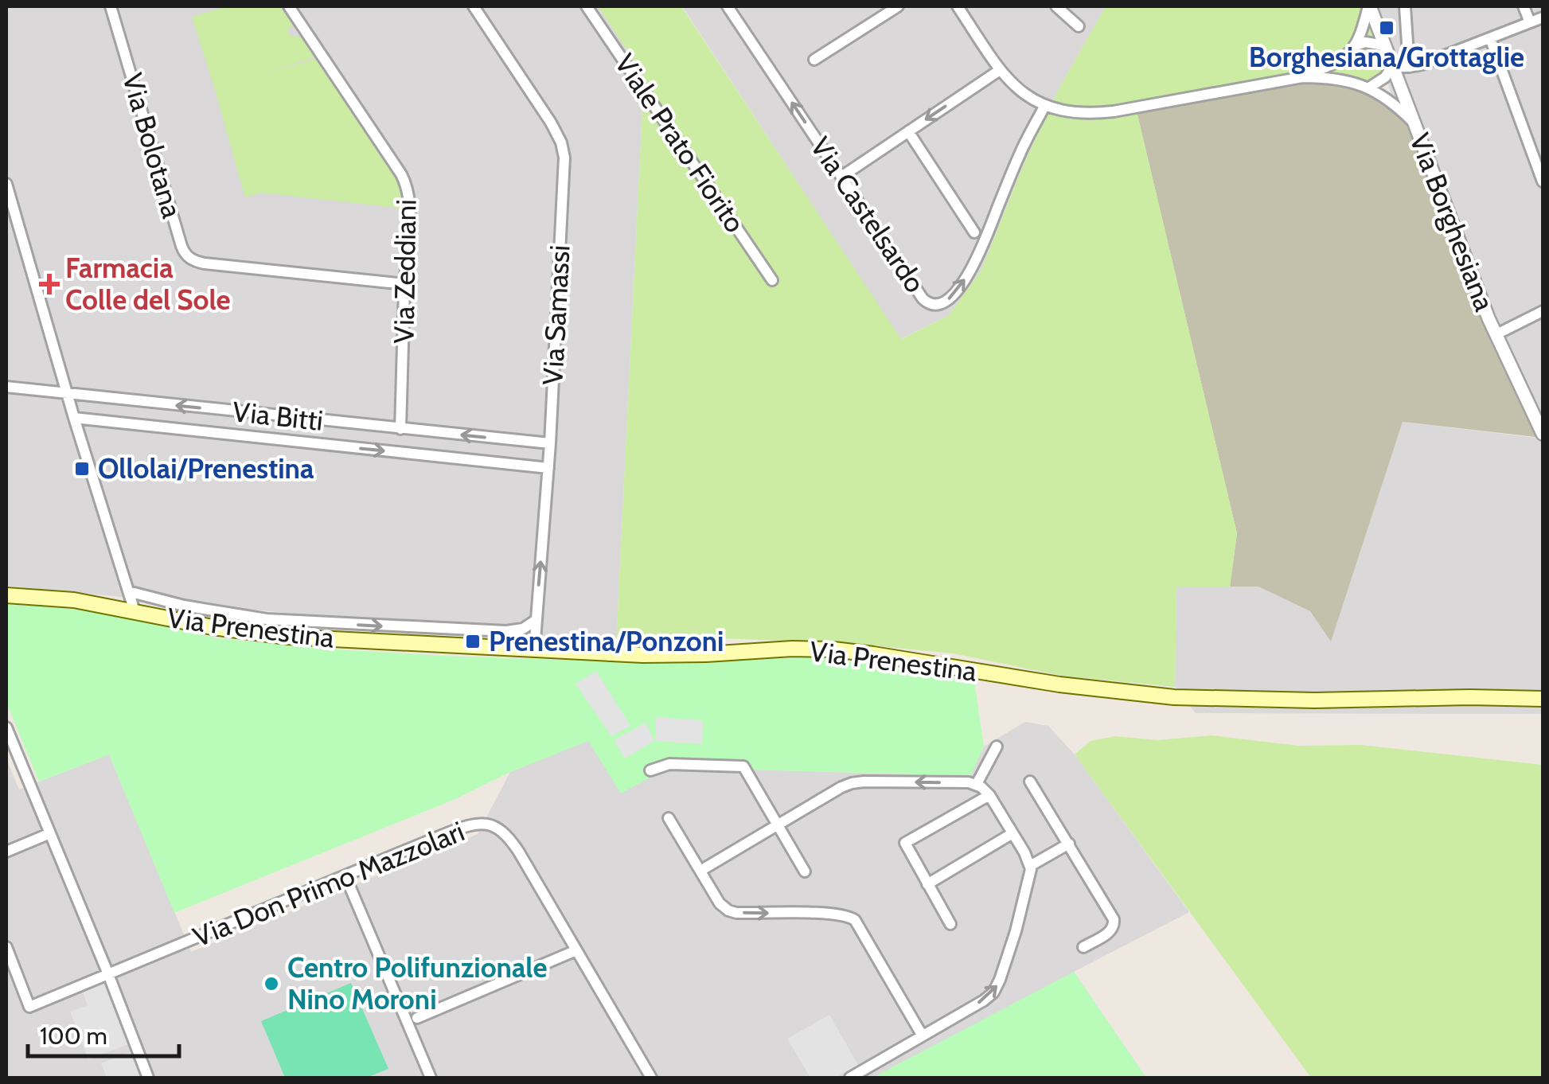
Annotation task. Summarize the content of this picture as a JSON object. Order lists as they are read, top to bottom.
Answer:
{
  "streets": {
    "main road": ["Via Prenestina"],
    "street": [
      "Viale Prato Fiorito",
      "Via Bolotana",
      "Via Castelsardo",
      "Via Borghesiana",
      "Via Zeddiani",
      "Via Samassi",
      "Via Bitti",
      "Via Don Primo Mazzolari"
    ]
  },
  "crossings": [
    ["Via Bolotana", "Via Zeddiani"],
    ["Via Zeddiani", "Via Bitti"],
    ["Via Samassi", "Via Bitti"],
    ["Via Samassi", "Via Prenestina"]
  ],
  "places": {
    "transit": ["Borghesiana/Grottaglie", "Ollolai/Prenestina", "Prenestina/Ponzoni"],
    "health": ["Farmacia Colle del Sole"],
    "other": ["Centro Polifunzionale Nino Moroni"]
  },
  "scale_bar": "100 m"
}
